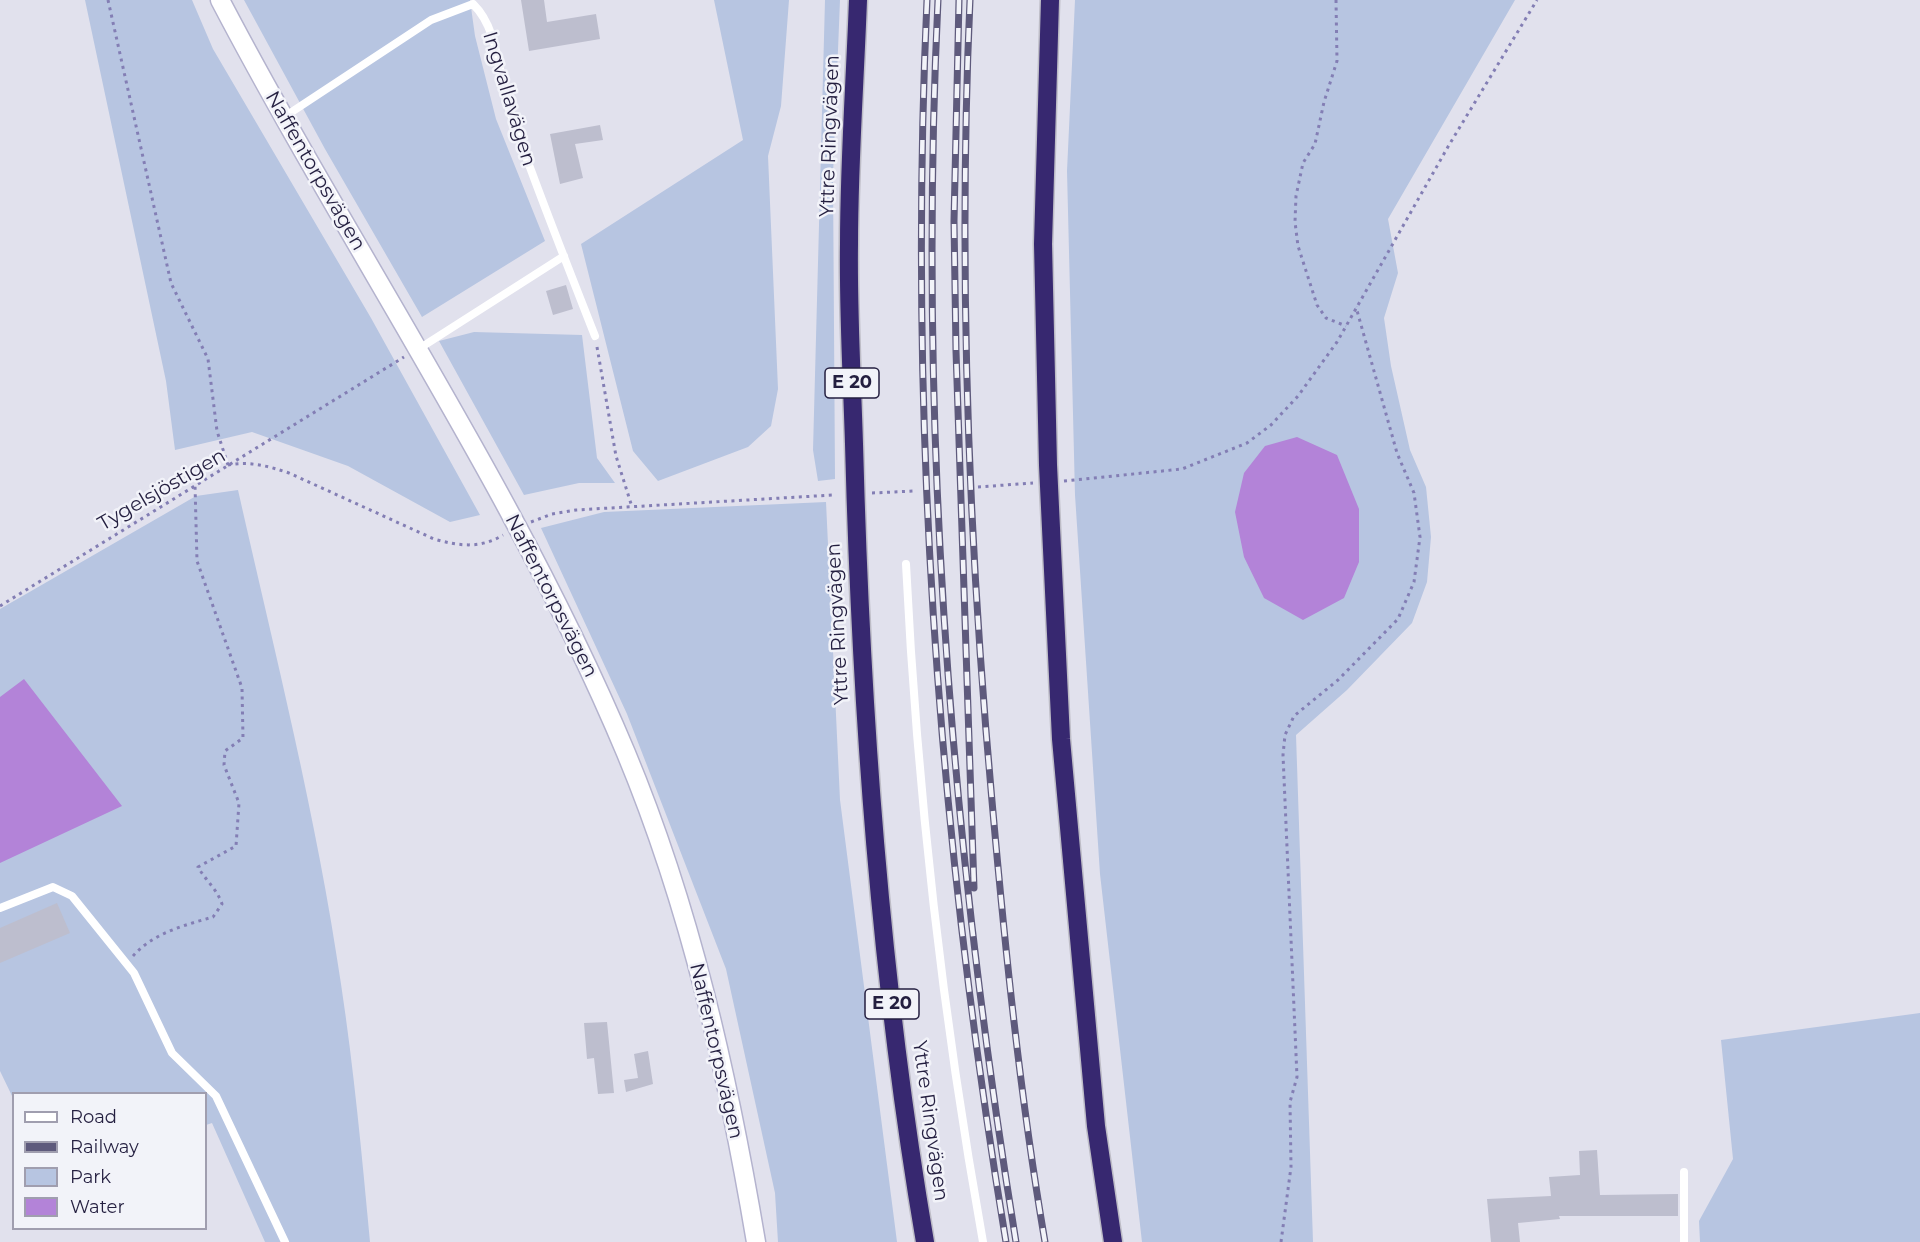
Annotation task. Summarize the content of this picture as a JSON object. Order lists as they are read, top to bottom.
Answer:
{
  "streets": {
    "highway": ["Yttre Ringvägen", "E 20"],
    "street": ["Naffentorpsvägen"],
    "lane": ["Ingvallavägen"],
    "path": ["Tygelsjöstigen"]
  },
  "crossings": [
    ["Ingvallavägen", "Naffentorpsvägen"],
    ["Naffentorpsvägen", "Tygelsjöstigen"]
  ],
  "legend": [
    "Road",
    "Railway",
    "Park",
    "Water"
  ]
}
